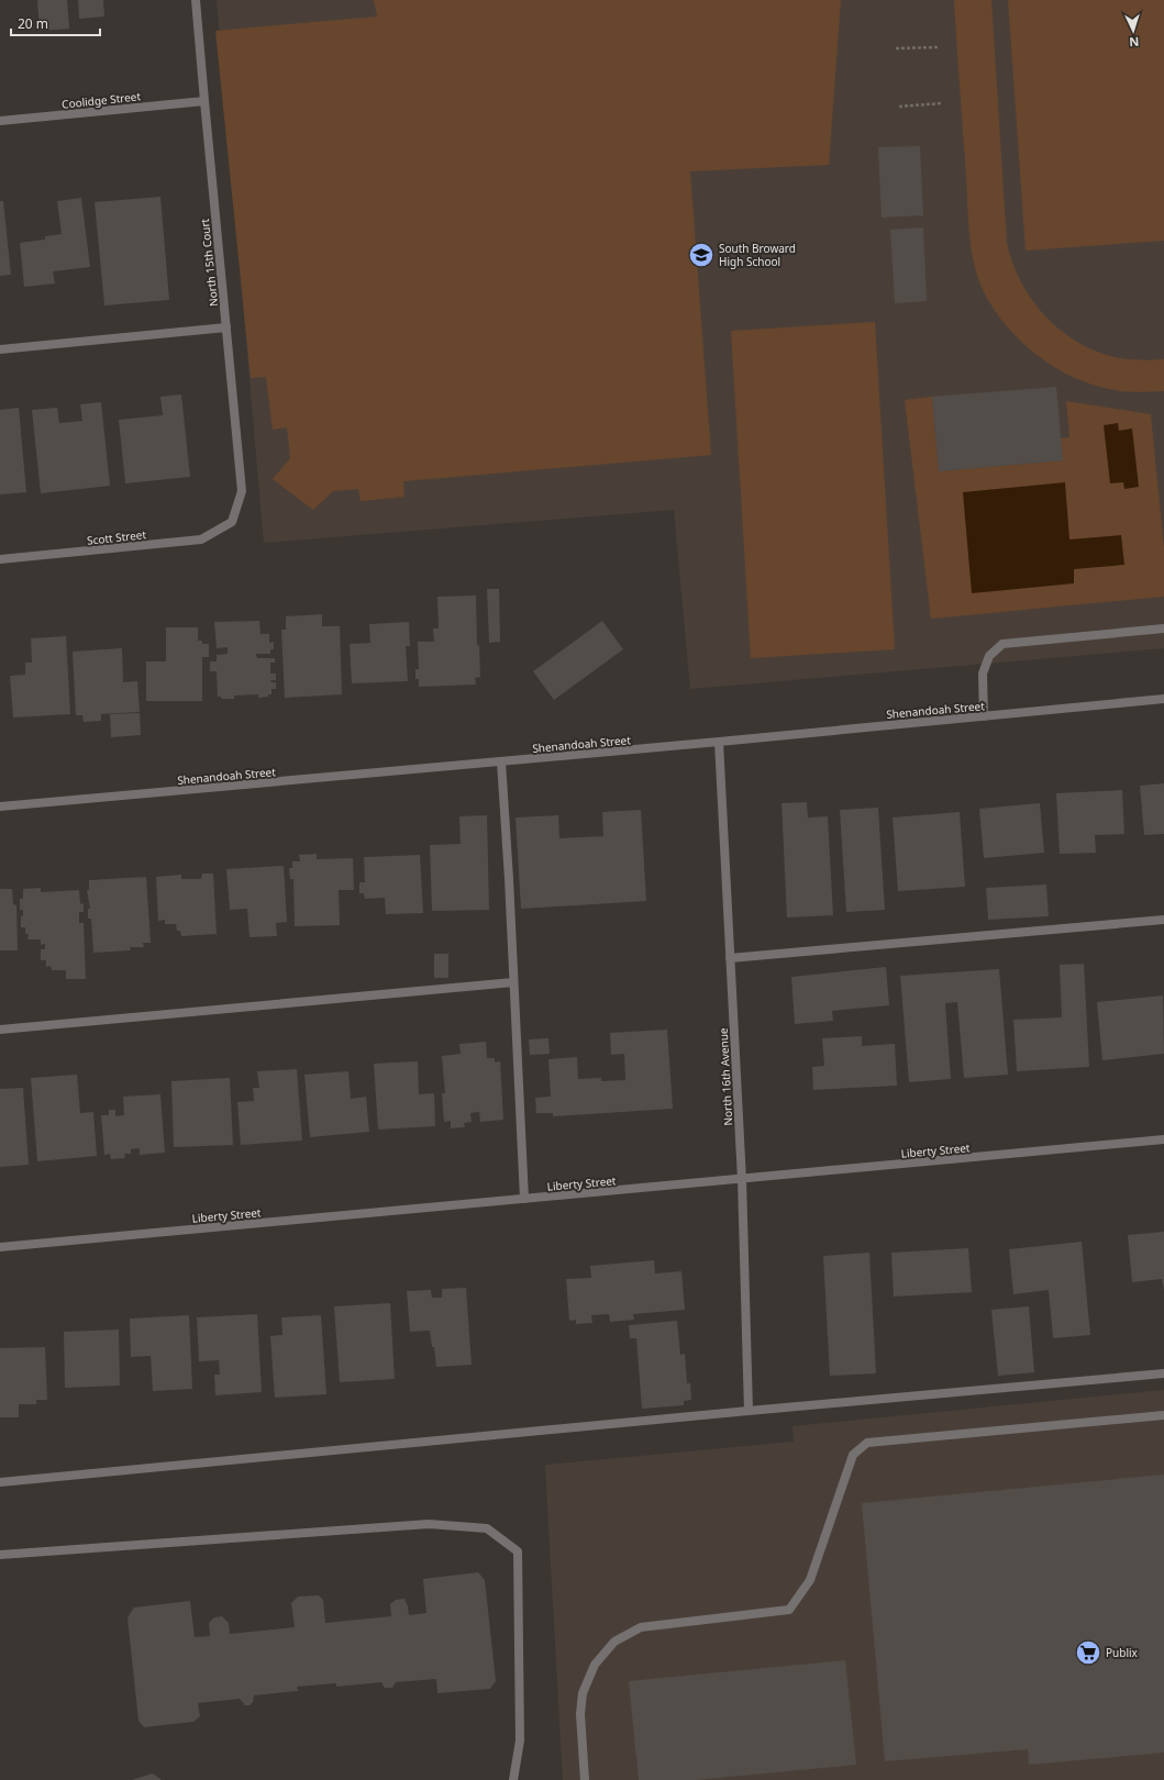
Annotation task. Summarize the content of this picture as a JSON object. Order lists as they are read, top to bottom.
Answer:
{
  "streets": {
    "street": [
      "Coolidge Street",
      "North 15th Court",
      "Scott Street",
      "Shenandoah Street",
      "North 16th Avenue",
      "Liberty Street"
    ]
  },
  "crossings": [
    ["Coolidge Street", "North 15th Court"],
    ["North 15th Court", "Scott Street"],
    ["Shenandoah Street", "North 16th Avenue"],
    ["North 16th Avenue", "Liberty Street"]
  ],
  "places": {
    "school or university": ["South Broward High School"],
    "supermarket": ["Publix"]
  },
  "scale_bar": "20 m",
  "north": "bottom"
}
